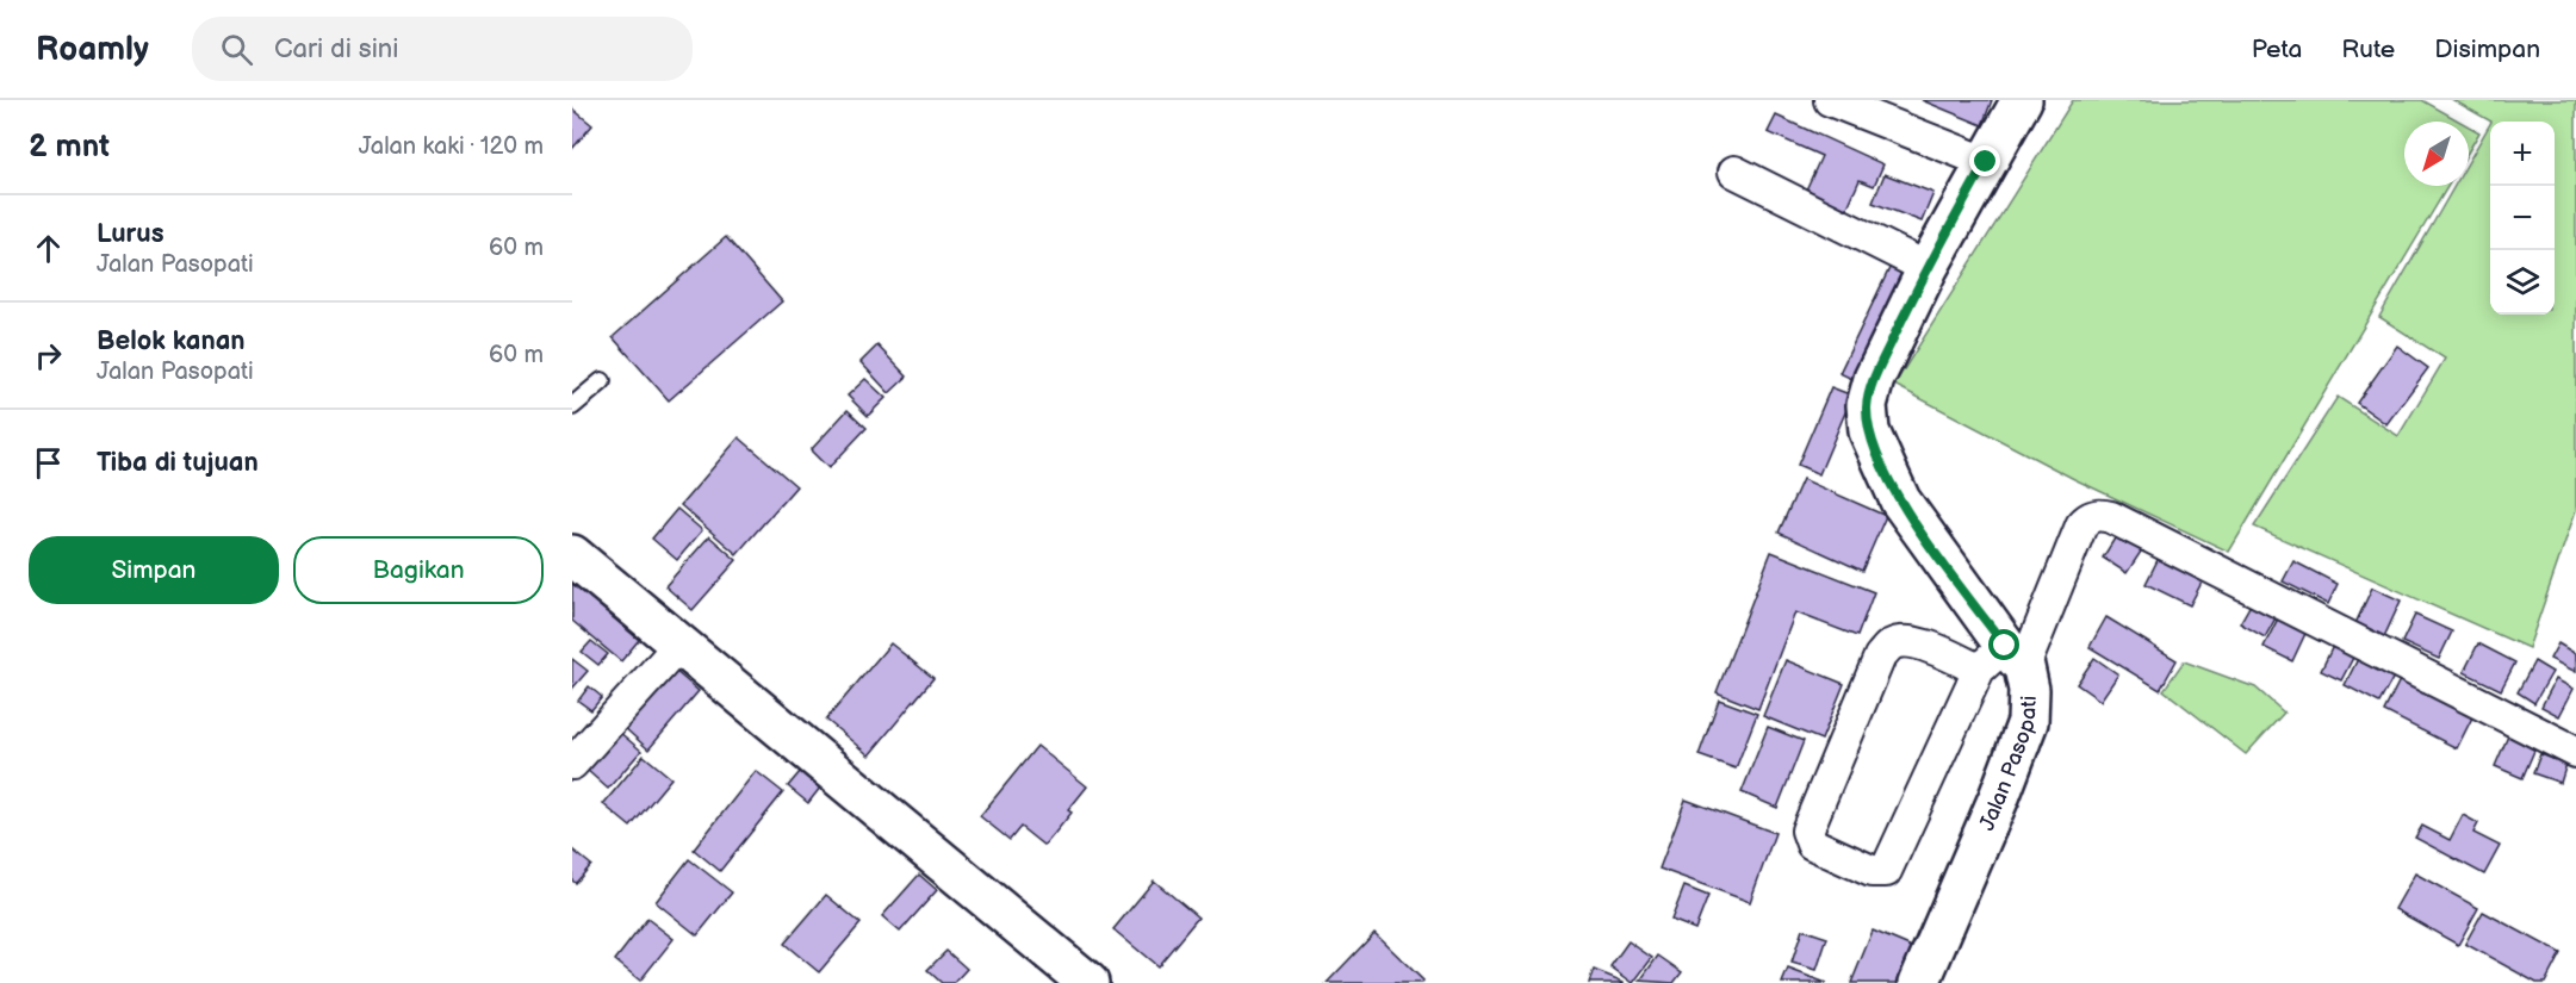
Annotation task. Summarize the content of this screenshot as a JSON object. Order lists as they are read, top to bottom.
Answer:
{
  "streets": {
    "street": ["Jalan Pasopati"]
  },
  "north": "bottom left",
  "page": {
    "header": "Roamly",
    "search": "Cari di sini",
    "nav": ["Peta", "Rute", "Disimpan"],
    "heading": ["2 mnt", "Jalan kaki · 120 m"],
    "map_buttons": ["+", "−"],
    "list": [
      ["Lurus", "Jalan Pasopati", "60 m"],
      ["Belok kanan", "Jalan Pasopati", "60 m"],
      "Tiba di tujuan"
    ],
    "buttons": ["Simpan", "Bagikan"]
  }
}
